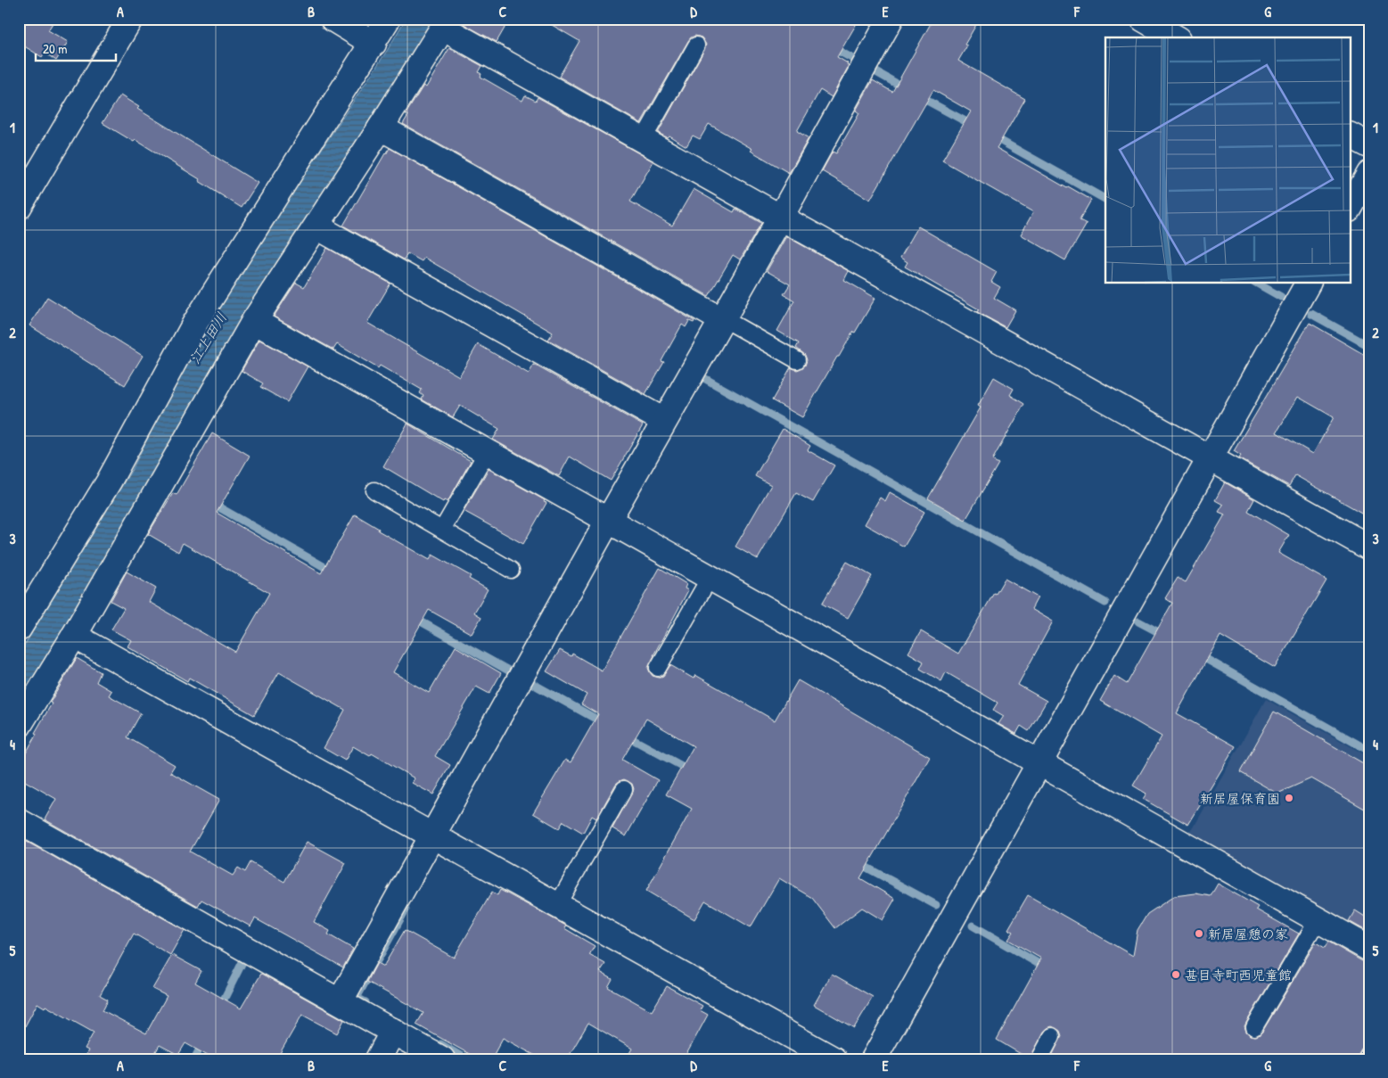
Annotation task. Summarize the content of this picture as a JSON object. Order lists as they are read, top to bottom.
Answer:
{
  "water": ["江上田川"],
  "places": ["新居屋保育園", "新居屋憩の家", "甚目寺町西児童館"],
  "scale_bar": "20 m",
  "grid": {
    "columns": [
      "A",
      "B",
      "C",
      "D",
      "E",
      "F",
      "G"
    ],
    "rows": [
      "1",
      "2",
      "3",
      "4",
      "5"
    ]
  }
}
